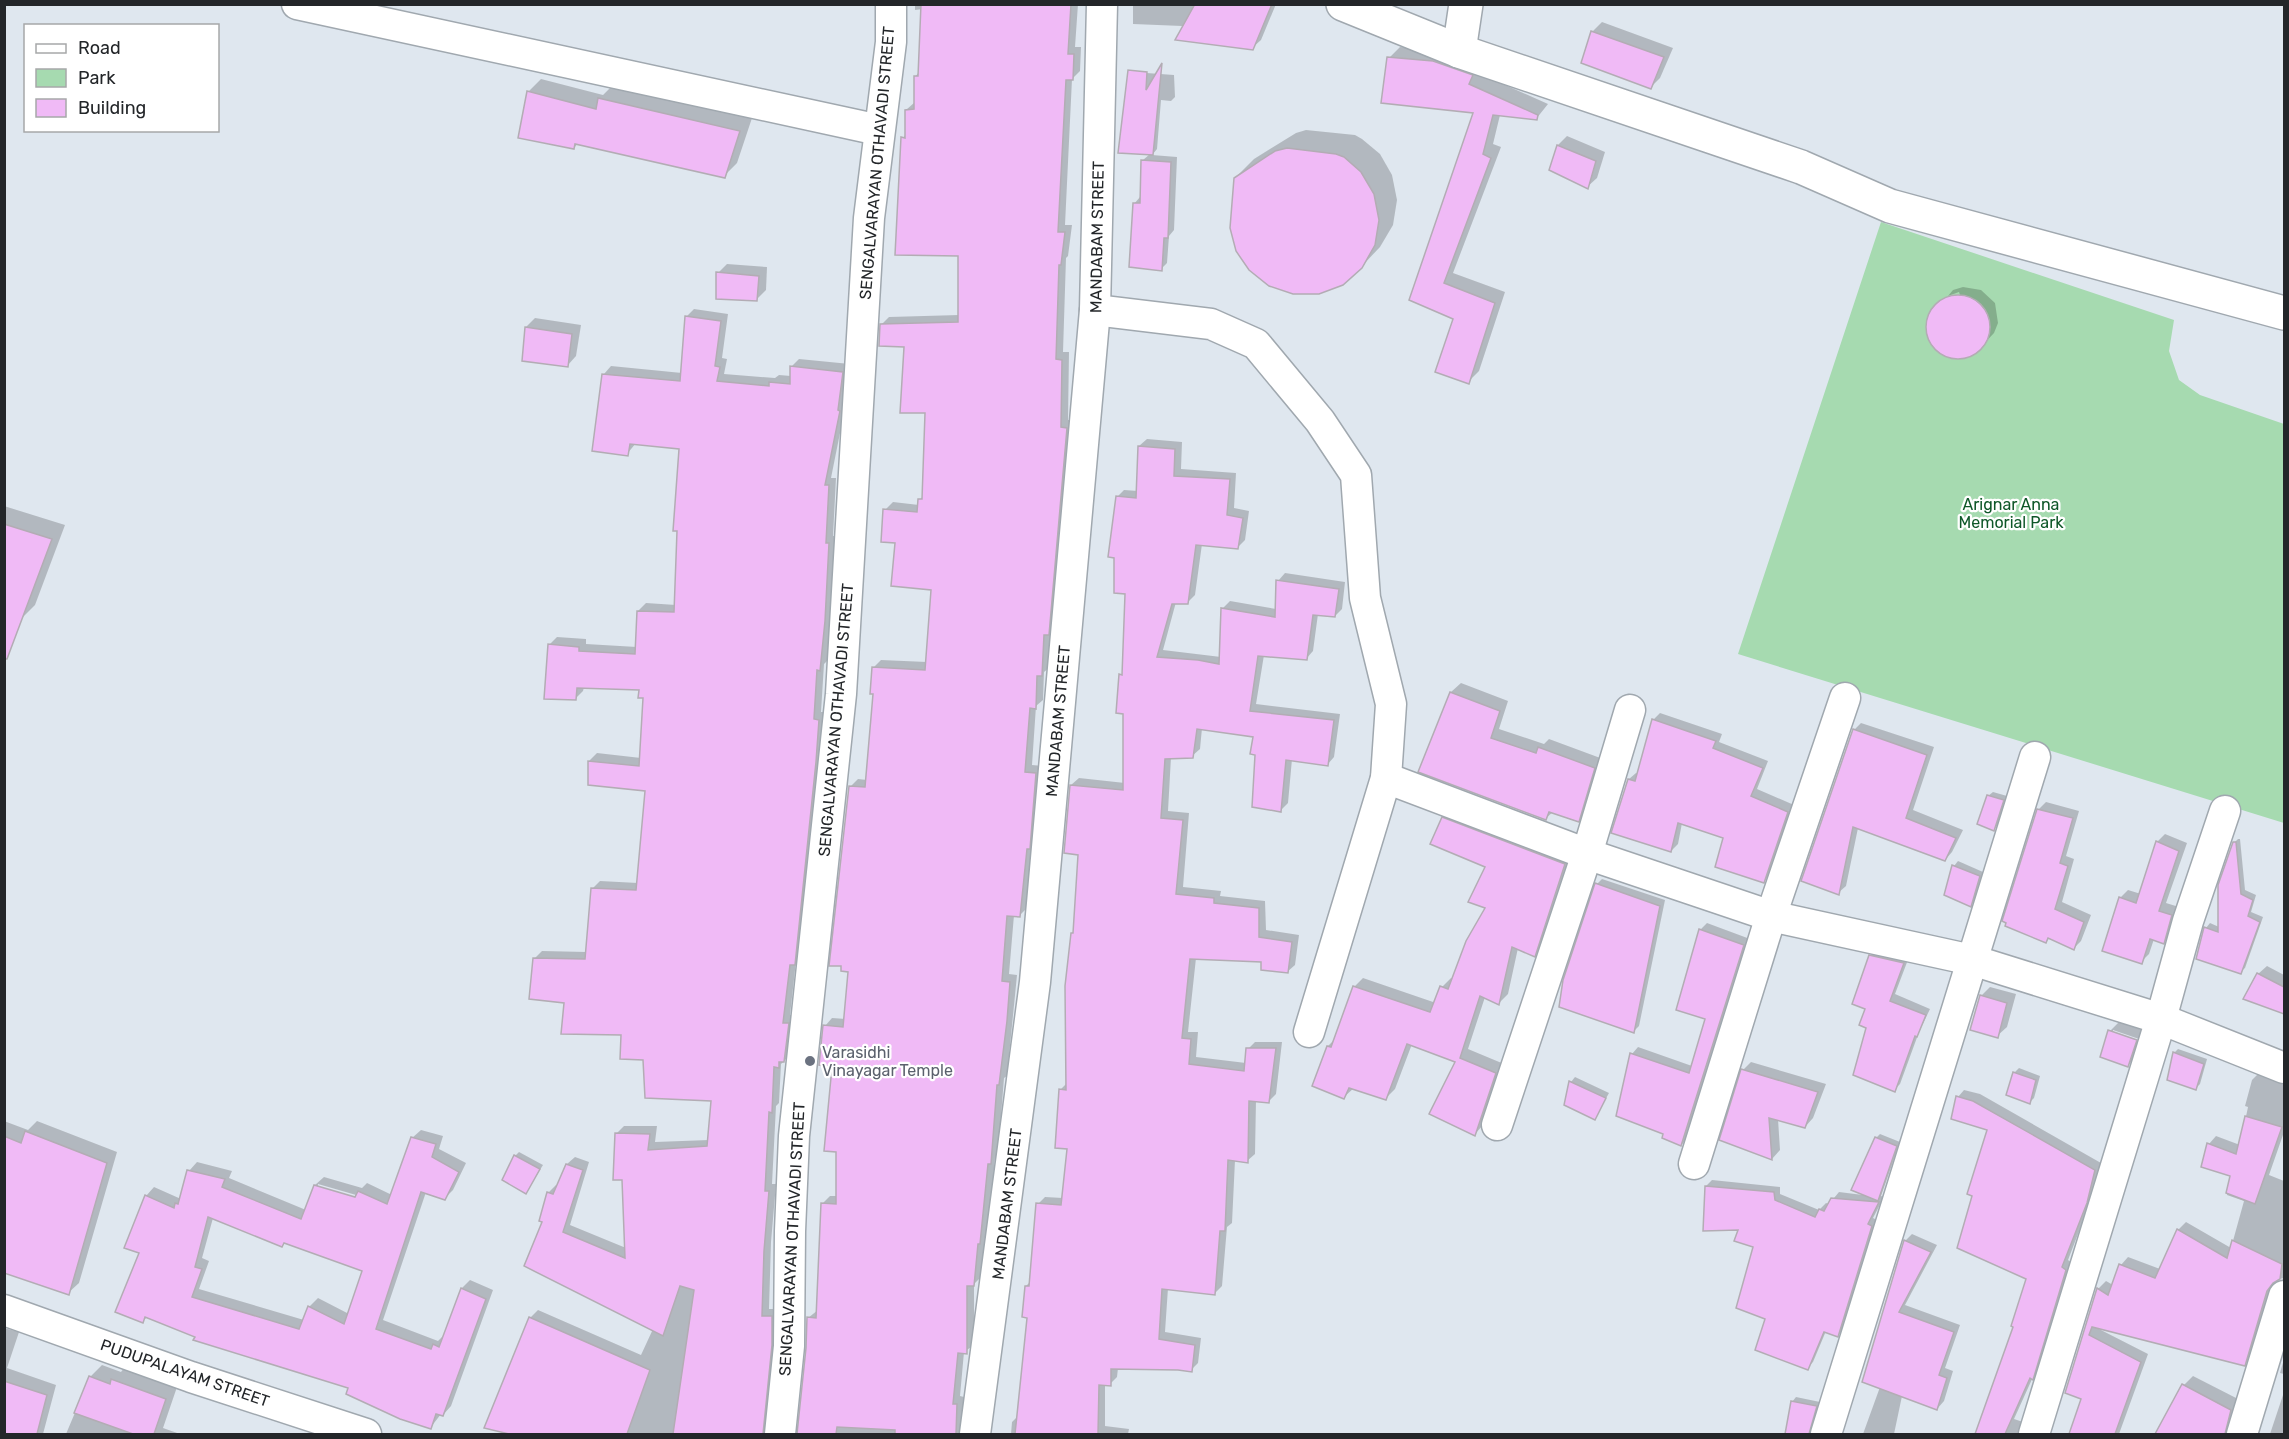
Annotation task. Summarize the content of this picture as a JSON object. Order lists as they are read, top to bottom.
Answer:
{
  "streets": {
    "street": ["SENGALVARAYAN OTHAVADI STREET", "MANDABAM STREET", "PUDUPALAYAM STREET"]
  },
  "parks": ["Arignar Anna Memorial Park"],
  "places": ["Varasidhi Vinayagar Temple"],
  "legend": ["Road", "Park", "Building"]
}
